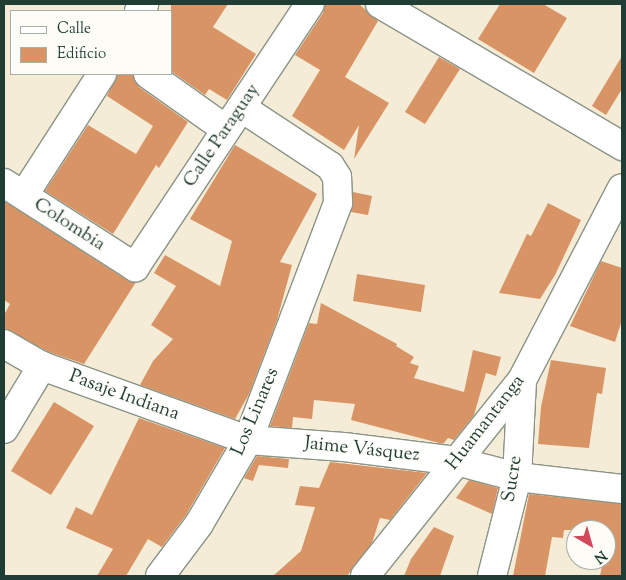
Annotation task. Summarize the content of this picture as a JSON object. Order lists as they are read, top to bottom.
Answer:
{
  "streets": {
    "street": [
      "Calle Paraguay",
      "Colombia",
      "Pasaje Indiana",
      "Los Linares",
      "Huamantanga",
      "Jaime Vásquez",
      "Sucre"
    ]
  },
  "crossings": [
    ["Calle Paraguay", "Colombia"],
    ["Calle Paraguay", "Los Linares"],
    ["Pasaje Indiana", "Los Linares"],
    ["Pasaje Indiana", "Jaime Vásquez"],
    ["Los Linares", "Jaime Vásquez"],
    ["Huamantanga", "Jaime Vásquez"],
    ["Huamantanga", "Sucre"],
    ["Jaime Vásquez", "Sucre"]
  ],
  "legend": ["Calle", "Edificio"],
  "north": "bottom right"
}
